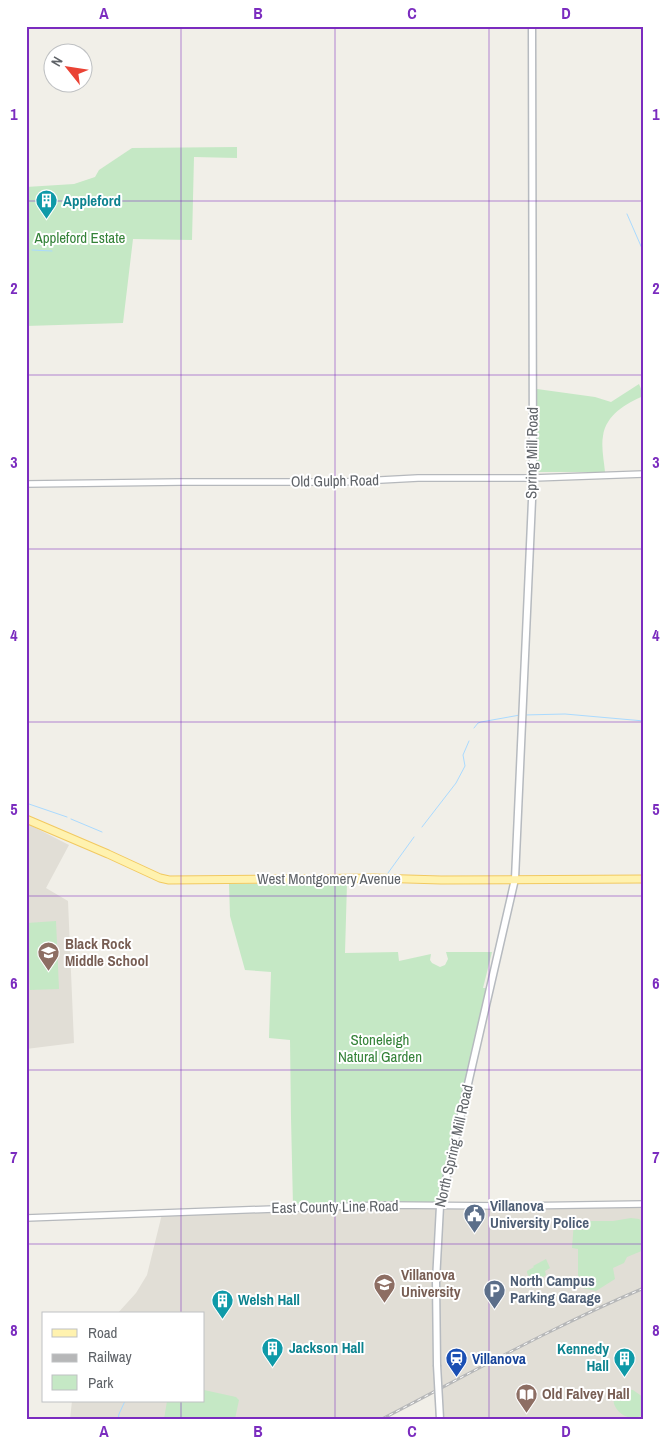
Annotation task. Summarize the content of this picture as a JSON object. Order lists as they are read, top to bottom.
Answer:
{
  "streets": {
    "main road": ["Spring Mill Road", "West Montgomery Avenue", "North Spring Mill Road"],
    "street": ["Old Gulph Road", "East County Line Road"]
  },
  "crossings": [
    ["Spring Mill Road", "Old Gulph Road"],
    ["Spring Mill Road", "West Montgomery Avenue"],
    ["Spring Mill Road", "North Spring Mill Road"],
    ["West Montgomery Avenue", "North Spring Mill Road"],
    ["North Spring Mill Road", "East County Line Road"]
  ],
  "parks": ["Appleford Estate", "Stoneleigh Natural Garden"],
  "places": {
    "building": [
      "Appleford",
      "Welsh Hall",
      "Jackson Hall",
      "Kennedy Hall"
    ],
    "school or university": ["Black Rock Middle School", "Villanova University"],
    "public building": ["Villanova University Police"],
    "parking": ["North Campus Parking Garage"],
    "station": ["Villanova"],
    "library": ["Old Falvey Hall"]
  },
  "legend": ["Road", "Railway", "Park"],
  "north": "top left",
  "grid": {
    "columns": [
      "A",
      "B",
      "C",
      "D"
    ],
    "rows": [
      "1",
      "2",
      "3",
      "4",
      "5",
      "6",
      "7",
      "8"
    ]
  }
}
